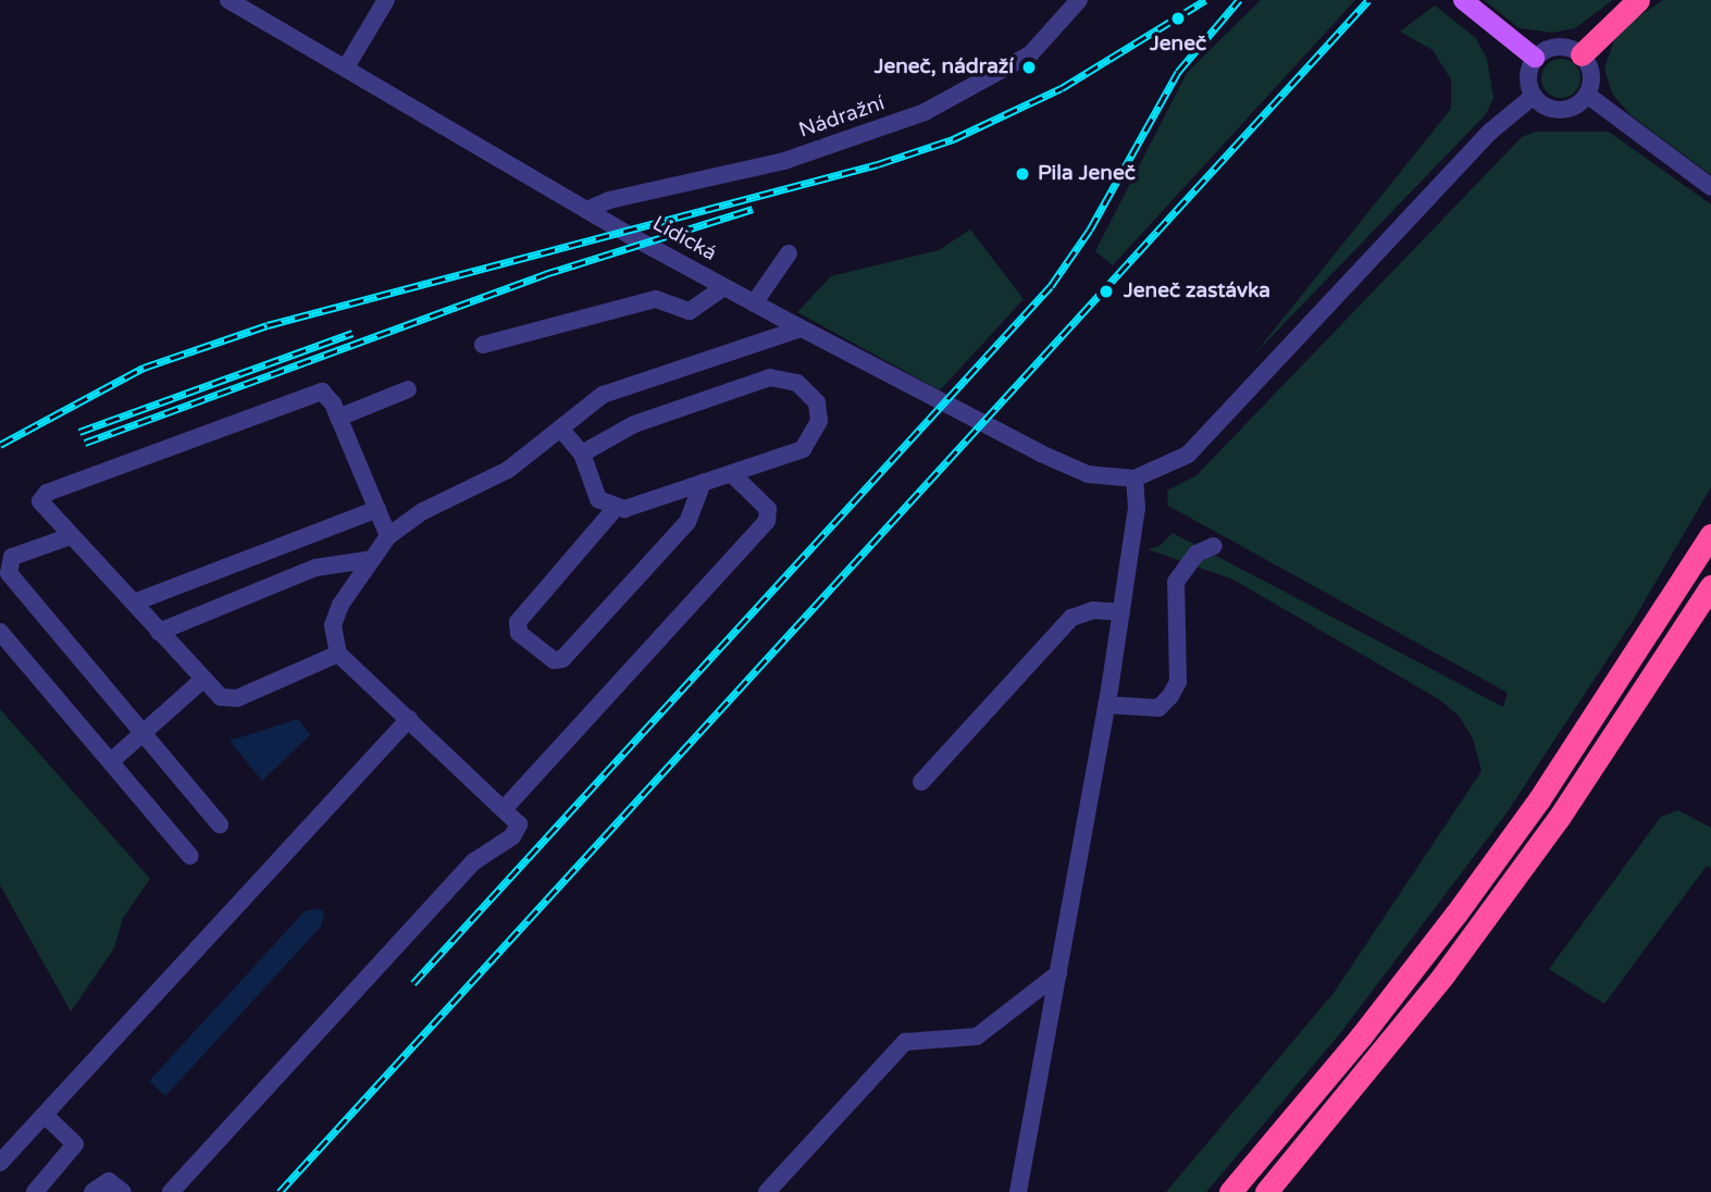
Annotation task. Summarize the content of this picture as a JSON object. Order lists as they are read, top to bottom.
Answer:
{
  "streets": {
    "street": ["Nádražní", "Lidická"]
  },
  "crossings": [
    ["Nádražní", "Lidická"]
  ],
  "places": [
    "Jeneč",
    "Jeneč, nádraží",
    "Pila Jeneč",
    "Jeneč zastávka"
  ]
}
